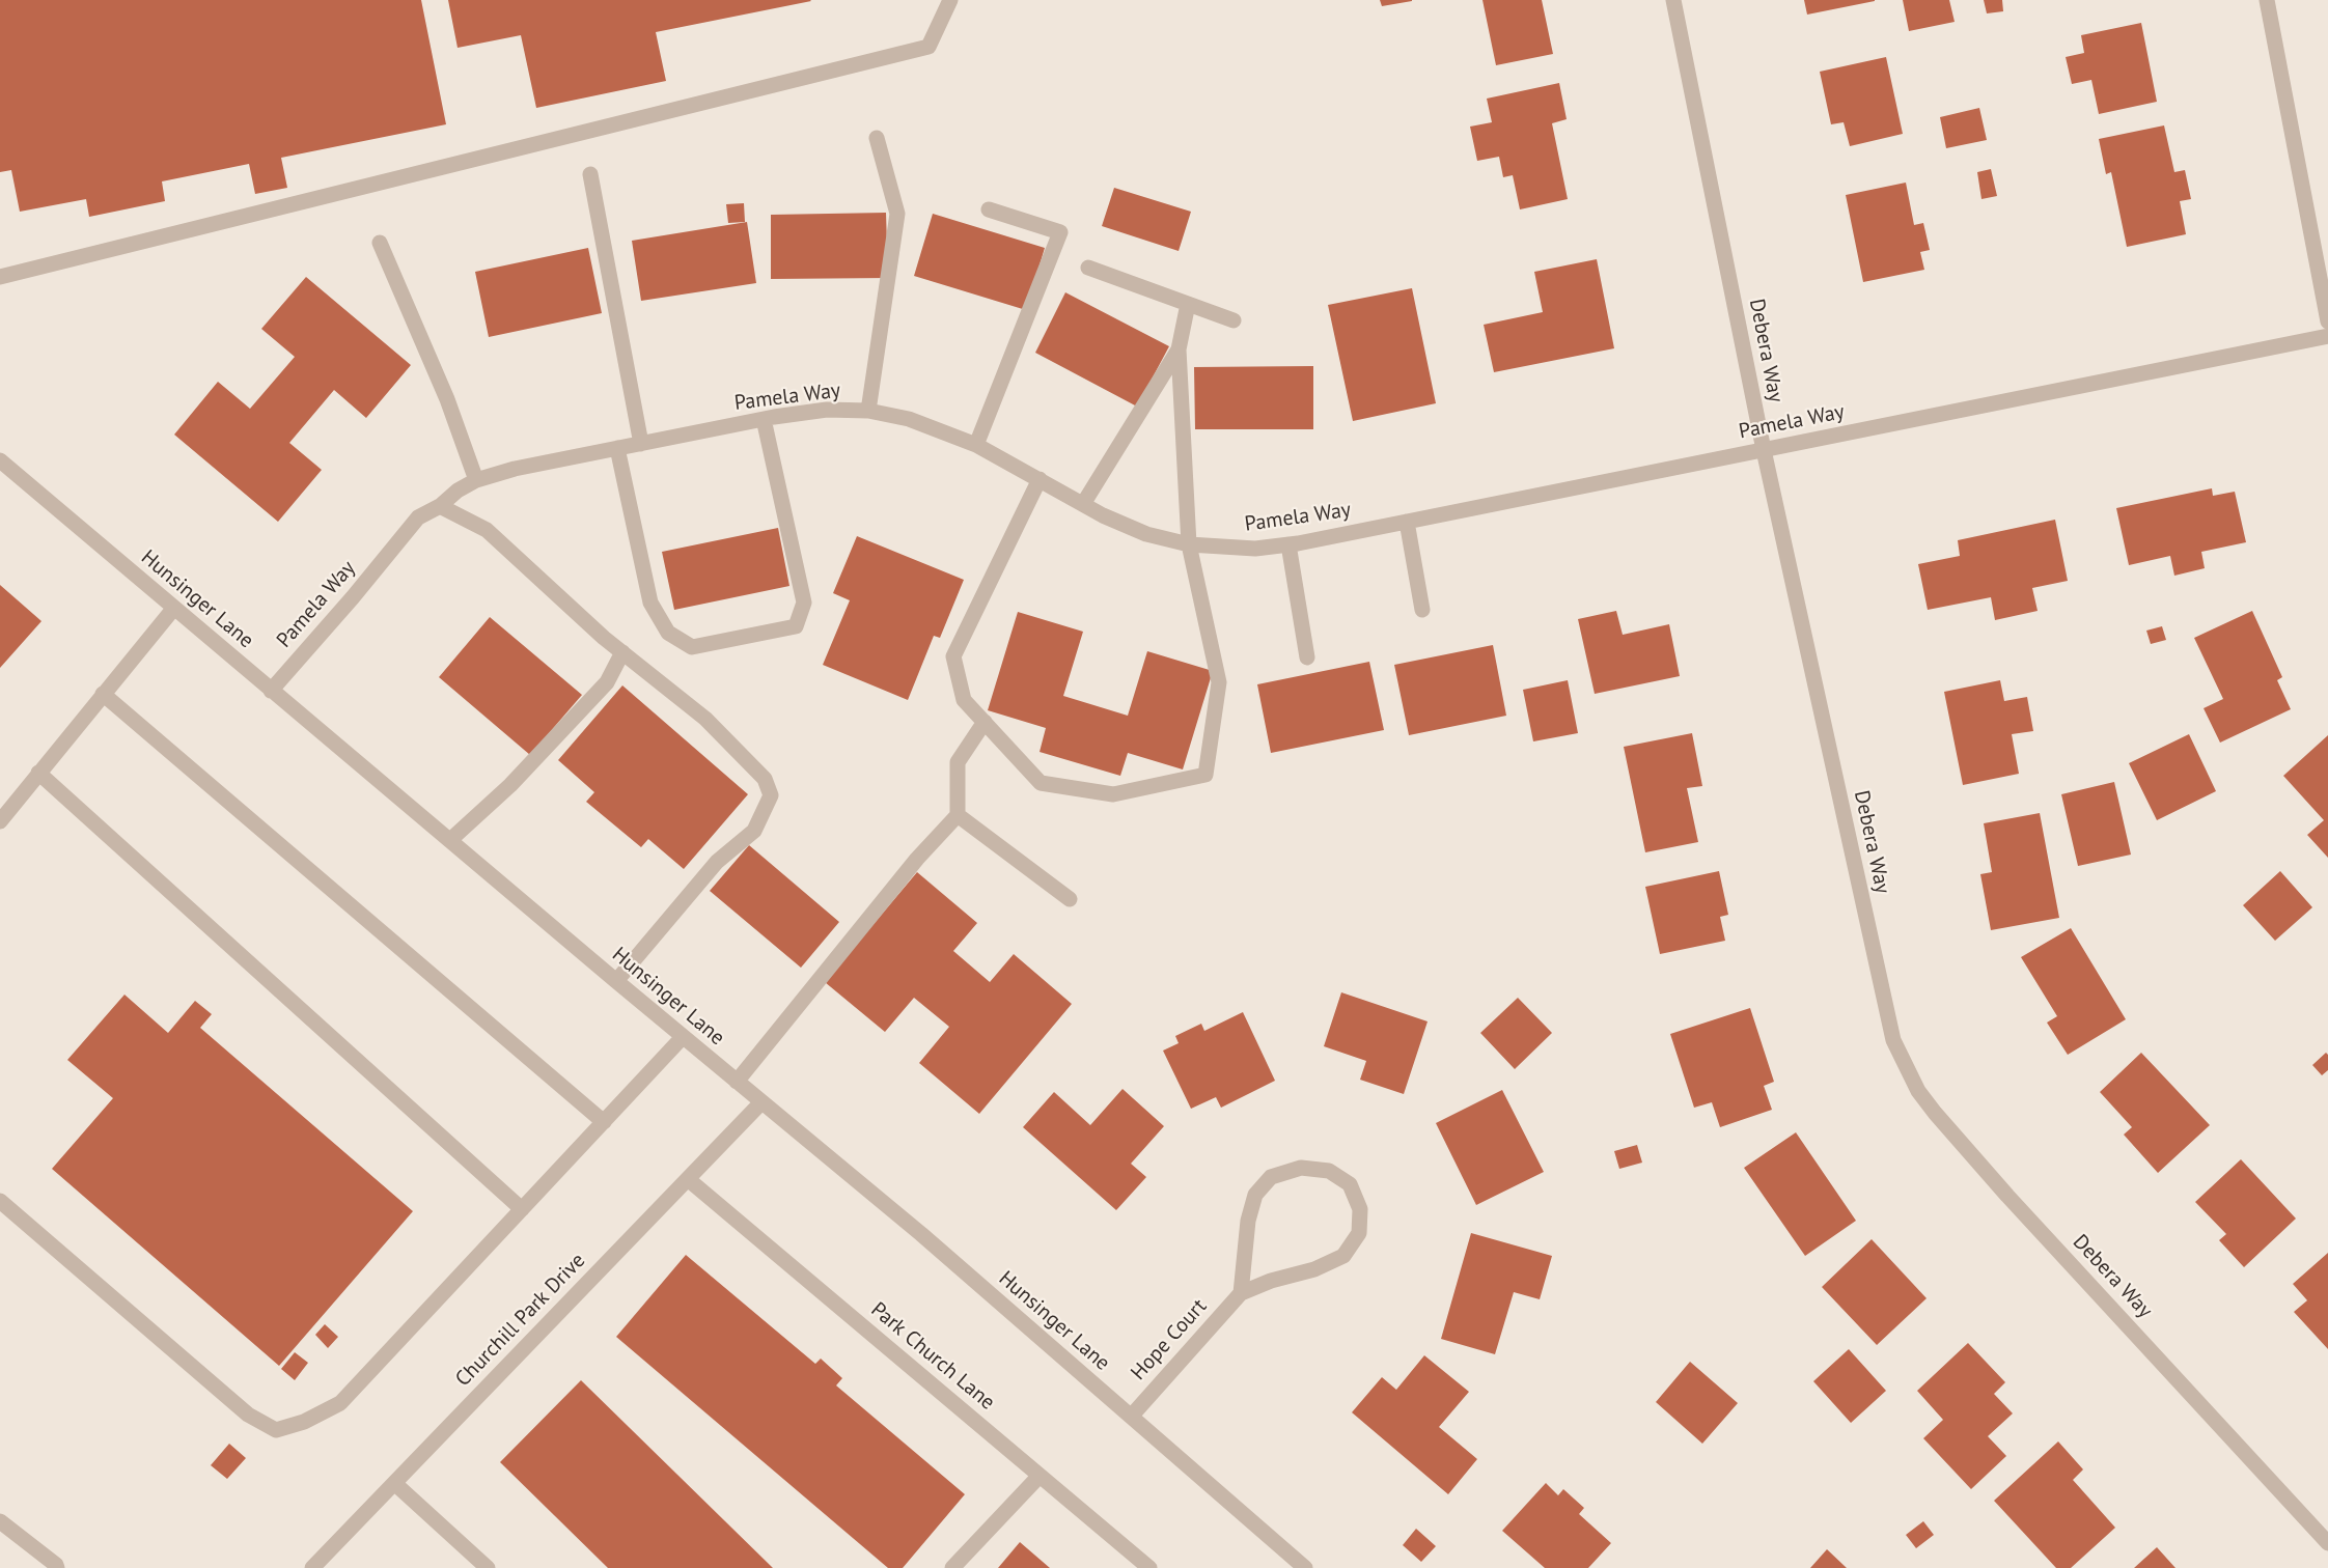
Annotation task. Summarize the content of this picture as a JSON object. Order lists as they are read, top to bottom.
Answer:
{
  "streets": {
    "street": [
      "Debera Way",
      "Pamela Way",
      "Hunsinger Lane",
      "Churchill Park Drive",
      "Hope Court",
      "Park Church Lane"
    ]
  },
  "crossings": [
    ["Debera Way", "Pamela Way"],
    ["Pamela Way", "Hunsinger Lane"],
    ["Hunsinger Lane", "Churchill Park Drive"],
    ["Hunsinger Lane", "Hope Court"],
    ["Churchill Park Drive", "Park Church Lane"]
  ]
}
